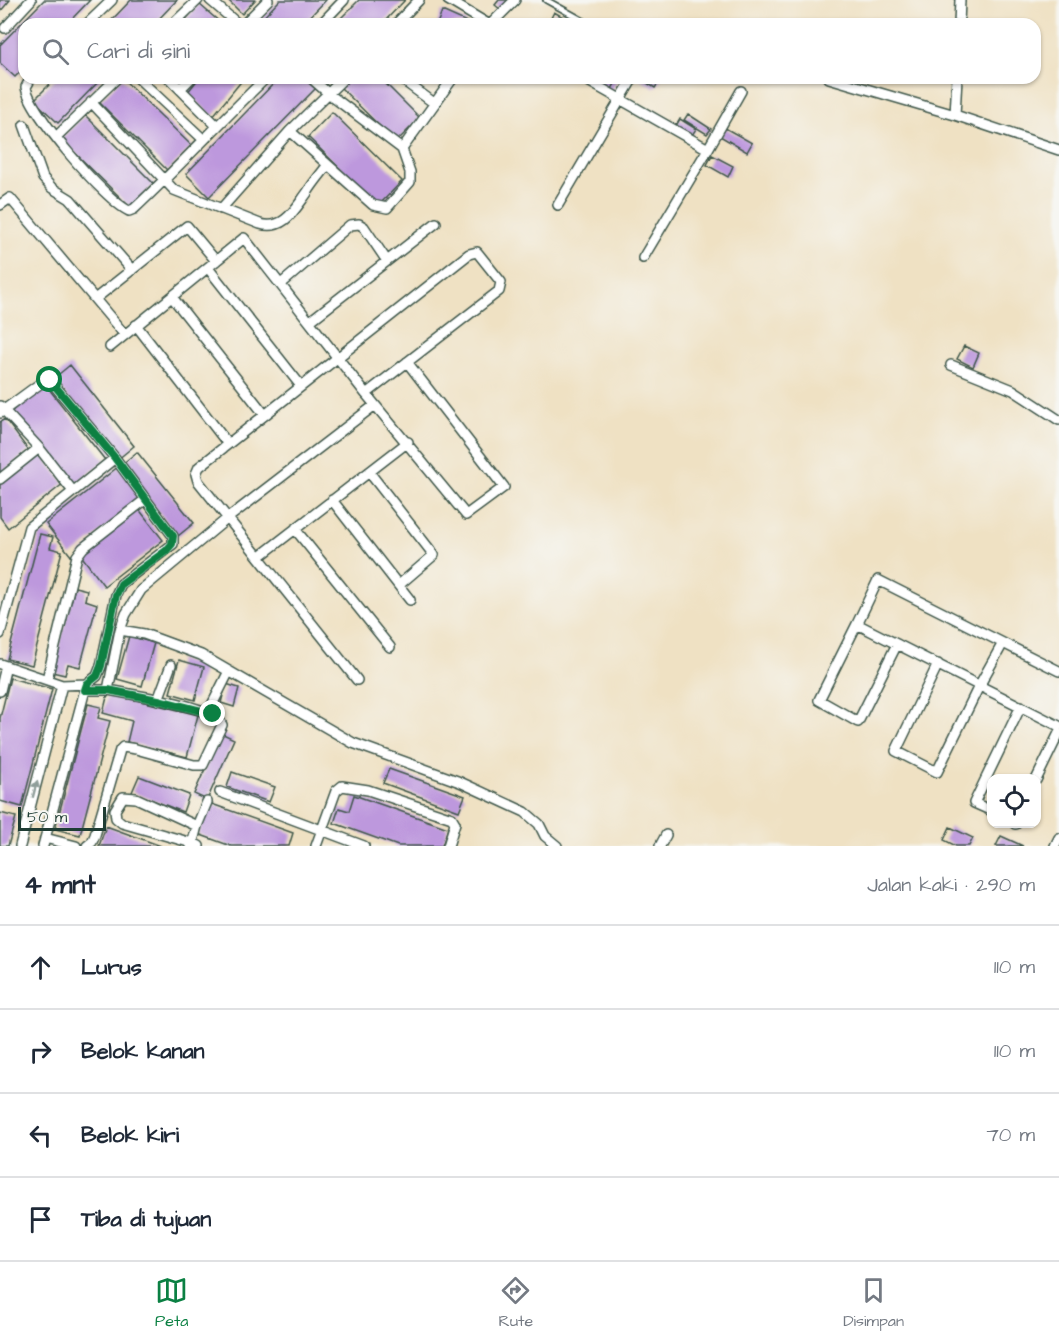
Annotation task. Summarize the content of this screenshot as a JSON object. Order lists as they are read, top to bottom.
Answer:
{
  "scale_bar": "50 m",
  "page": {
    "search": "Cari di sini",
    "scale": "50 m",
    "heading": ["4 mnt", "Jalan kaki · 290 m"],
    "list": [
      ["Lurus", "110 m"],
      ["Belok kanan", "110 m"],
      ["Belok kiri", "70 m"],
      "Tiba di tujuan"
    ],
    "nav": ["Peta", "Rute", "Disimpan"]
  }
}
